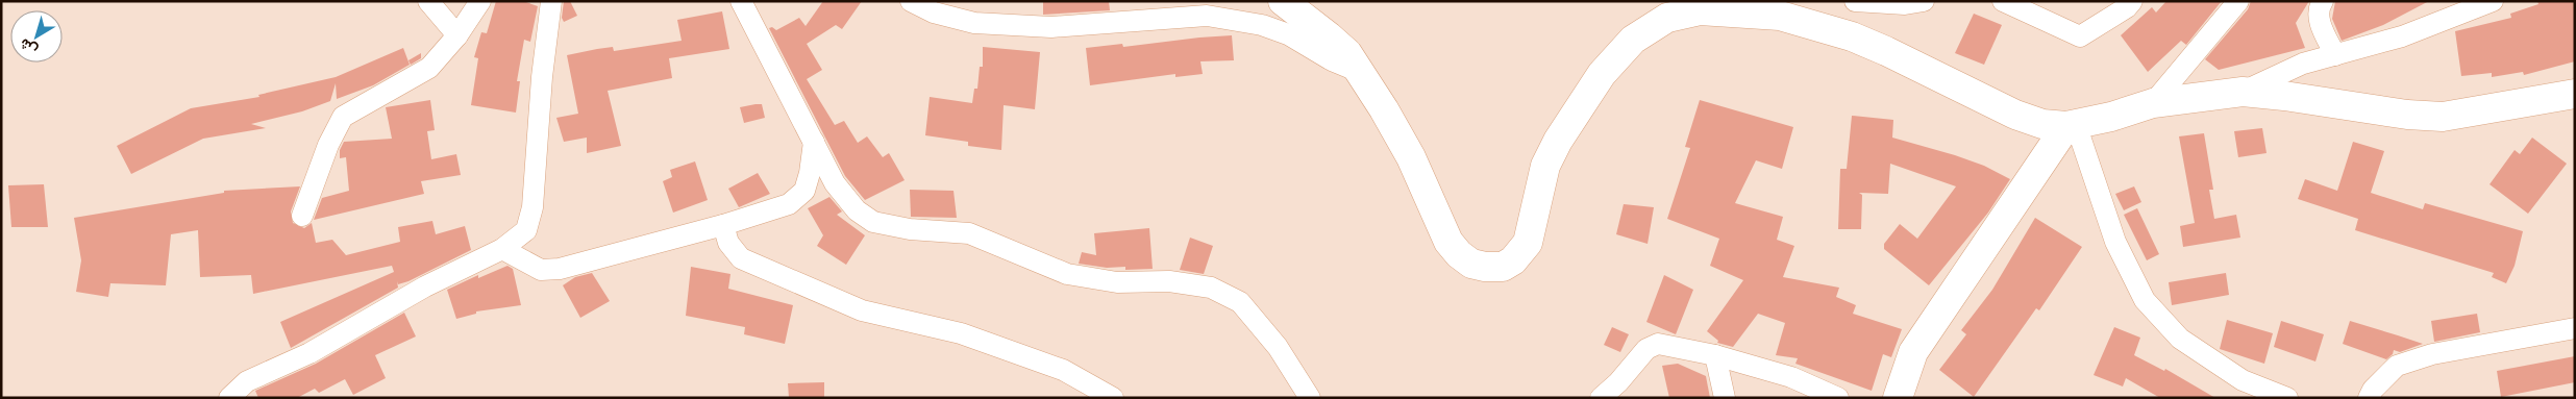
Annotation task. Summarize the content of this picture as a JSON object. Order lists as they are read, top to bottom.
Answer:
{
  "north": "bottom left"
}
